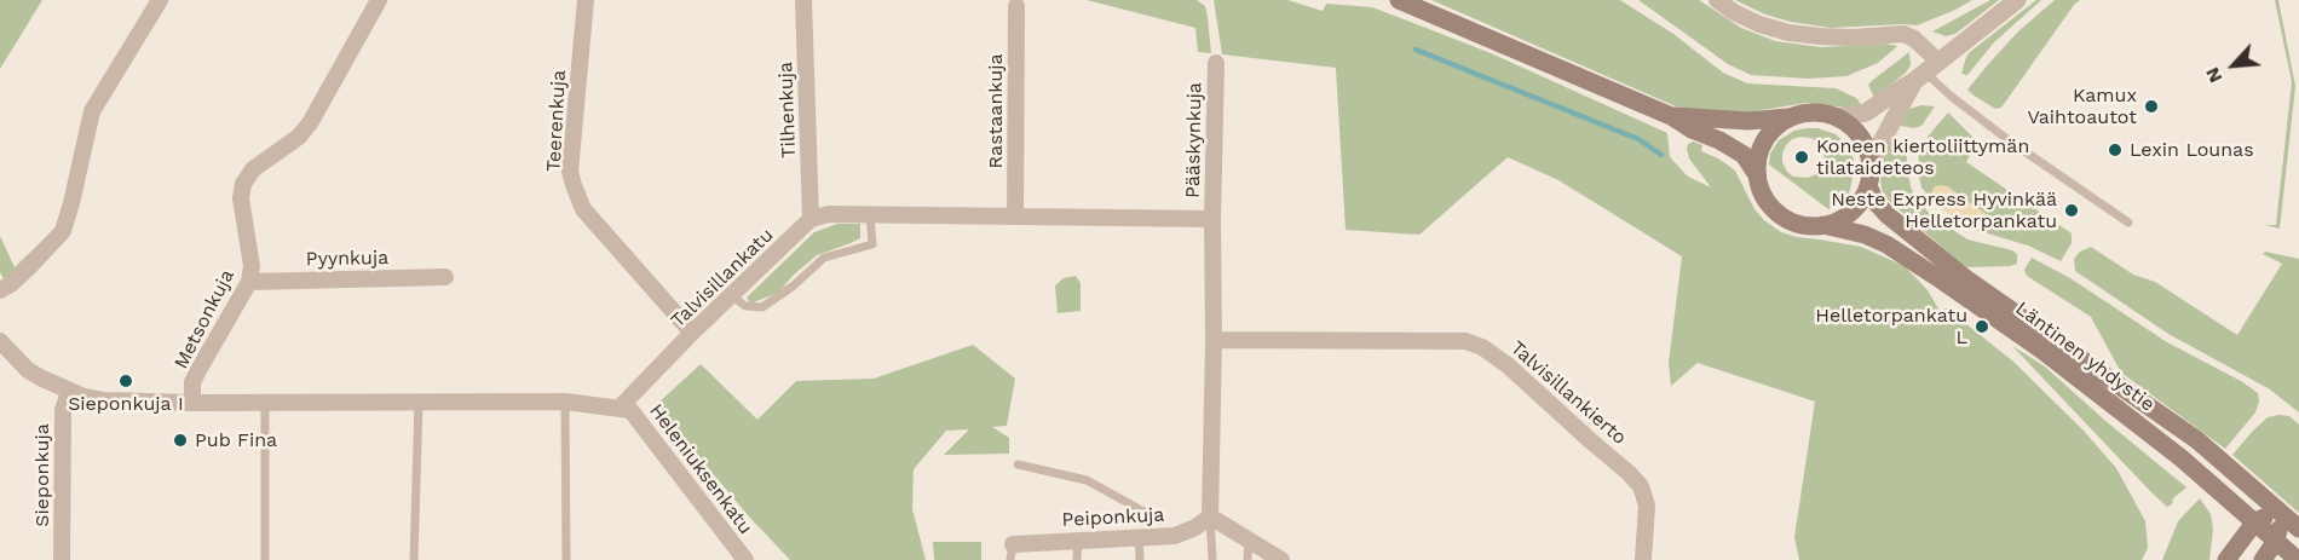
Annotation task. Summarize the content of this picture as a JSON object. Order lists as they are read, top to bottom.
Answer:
{
  "streets": {
    "main road": ["Läntinen yhdystie"],
    "street": [
      "Tilhenkuja",
      "Rastaankuja",
      "Teerenkuja",
      "Pääskynkuja",
      "Pyynkuja",
      "Talvisillankatu",
      "Metsonkuja",
      "Talvisillankierto",
      "Heleniuksenkatu",
      "Sieponkuja",
      "Peiponkuja"
    ]
  },
  "crossings": [
    ["Tilhenkuja", "Talvisillankatu"],
    ["Teerenkuja", "Talvisillankatu"],
    ["Pyynkuja", "Metsonkuja"],
    ["Talvisillankatu", "Heleniuksenkatu"]
  ],
  "places": [
    "Kamux Vaihtoautot",
    "Lexin Lounas",
    "Koneen kiertoliittymän tilataideteos",
    "Neste Express Hyvinkää Helletorpankatu",
    "Helletorpankatu L",
    "Sieponkuja I",
    "Pub Fina"
  ],
  "north": "bottom left"
}
